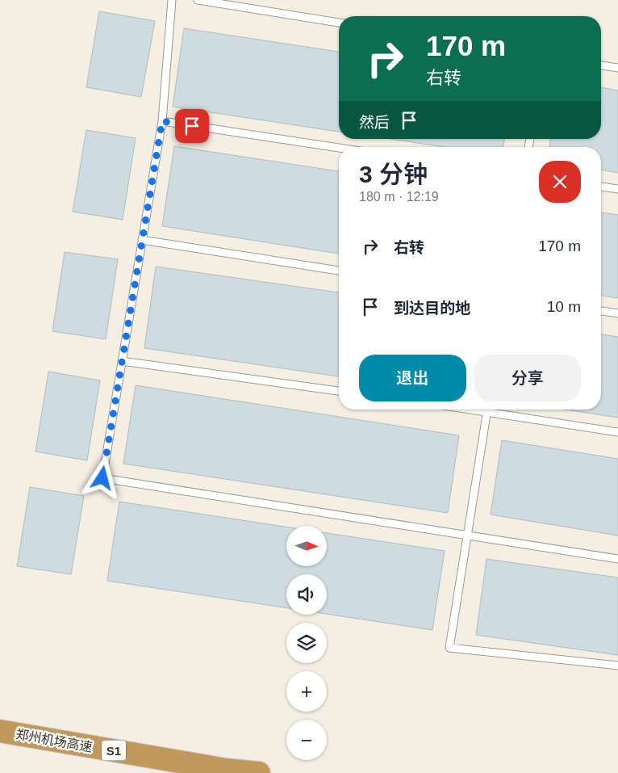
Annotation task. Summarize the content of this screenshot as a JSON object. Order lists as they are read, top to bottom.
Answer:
{
  "streets": {
    "highway": ["郑州机场高速", "S1"]
  },
  "north": "right",
  "page": {
    "turn": ["170 m", "右转"],
    "then": "然后",
    "heading": ["3 分钟", "180 m · 12:19"],
    "list": [
      {
        "name": "右转",
        "value": "170 m"
      },
      {
        "name": "到达目的地",
        "value": "10 m"
      }
    ],
    "buttons": ["退出", "分享"],
    "map_buttons": ["+", "−"]
  }
}
